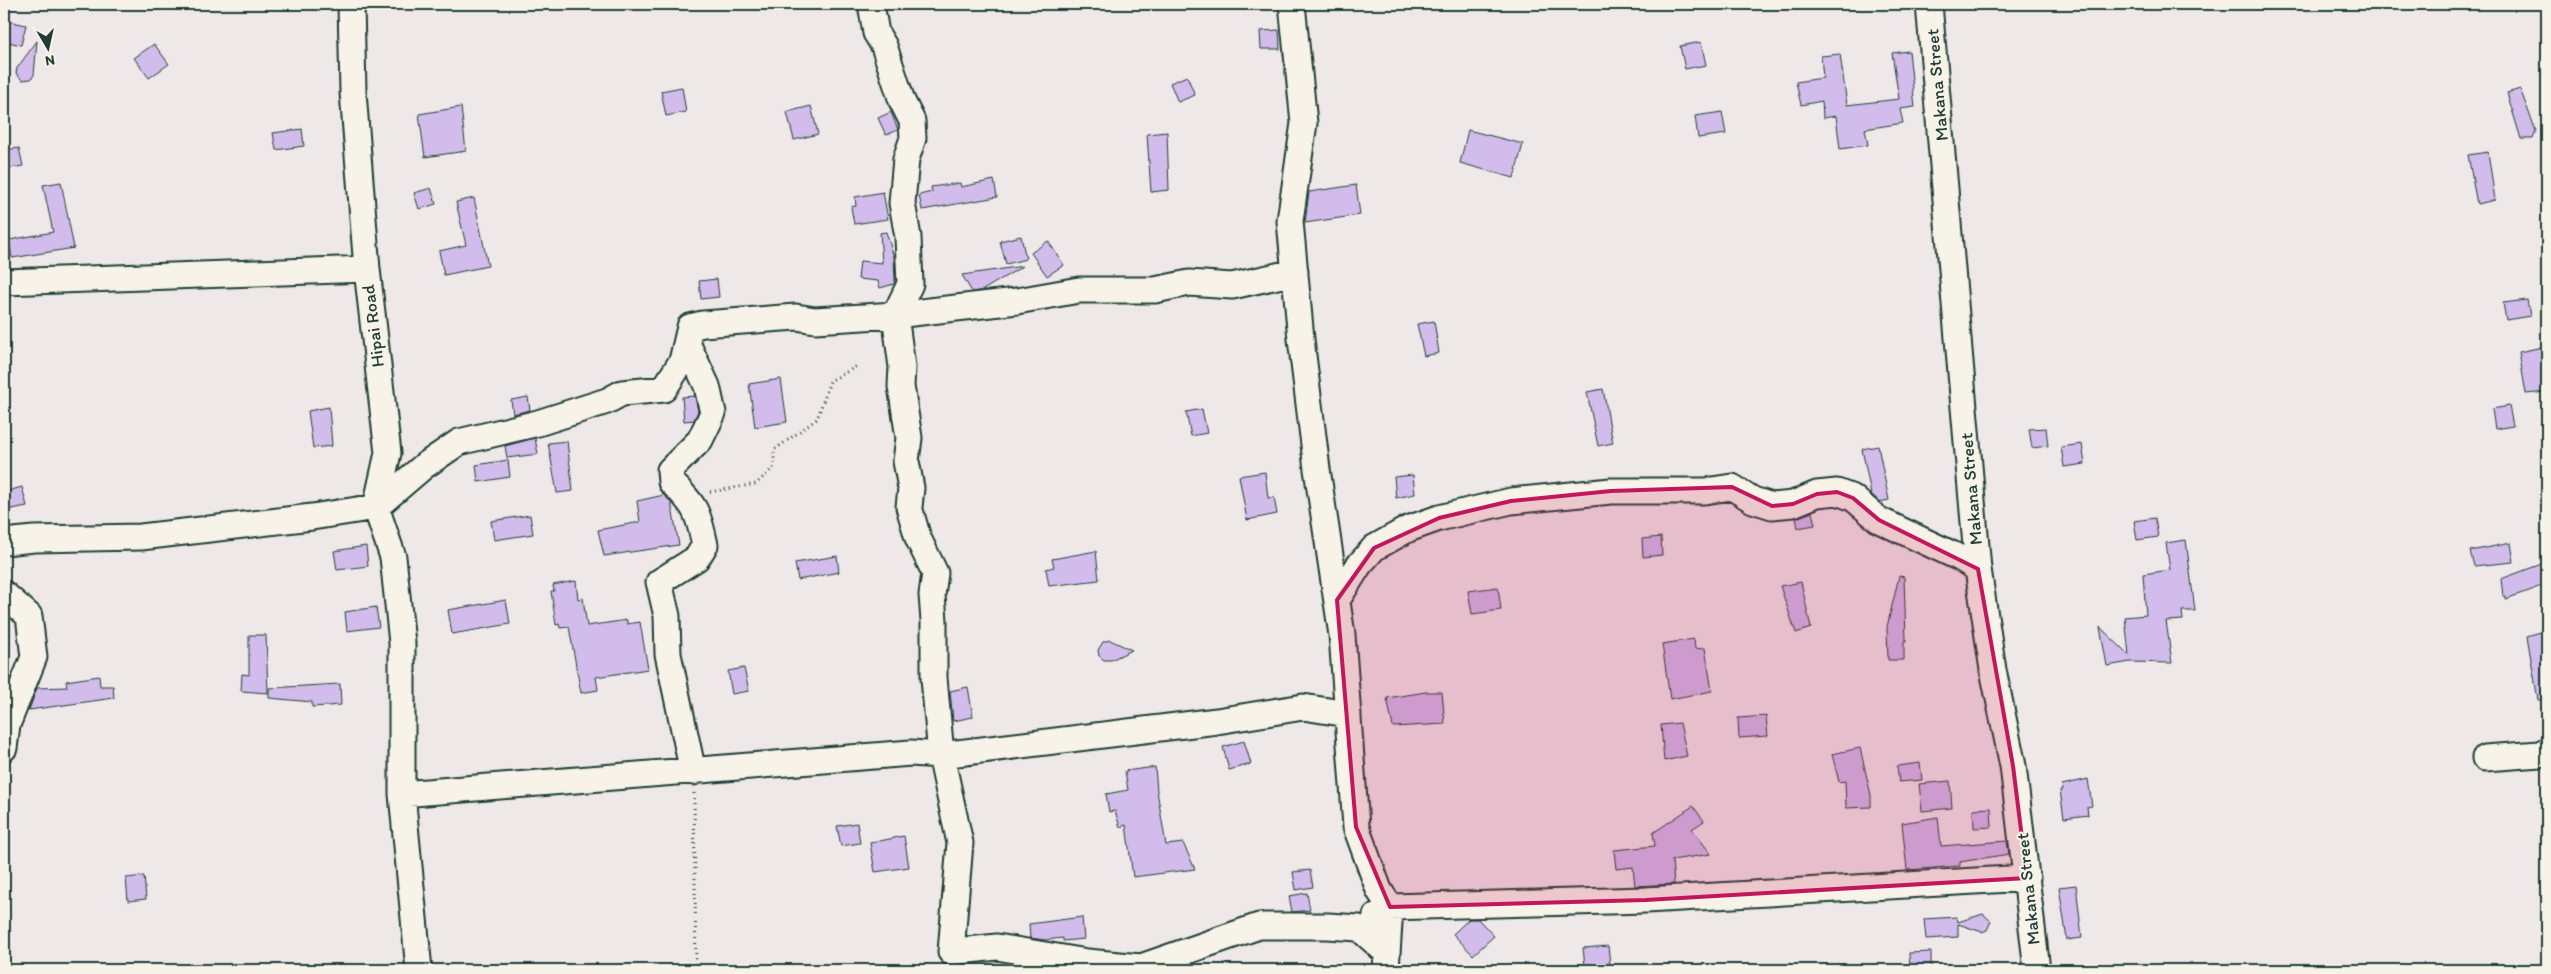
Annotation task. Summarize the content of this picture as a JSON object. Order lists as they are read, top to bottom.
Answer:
{
  "streets": {
    "street": ["Makana Street", "Hipai Road"]
  },
  "north": "bottom"
}
